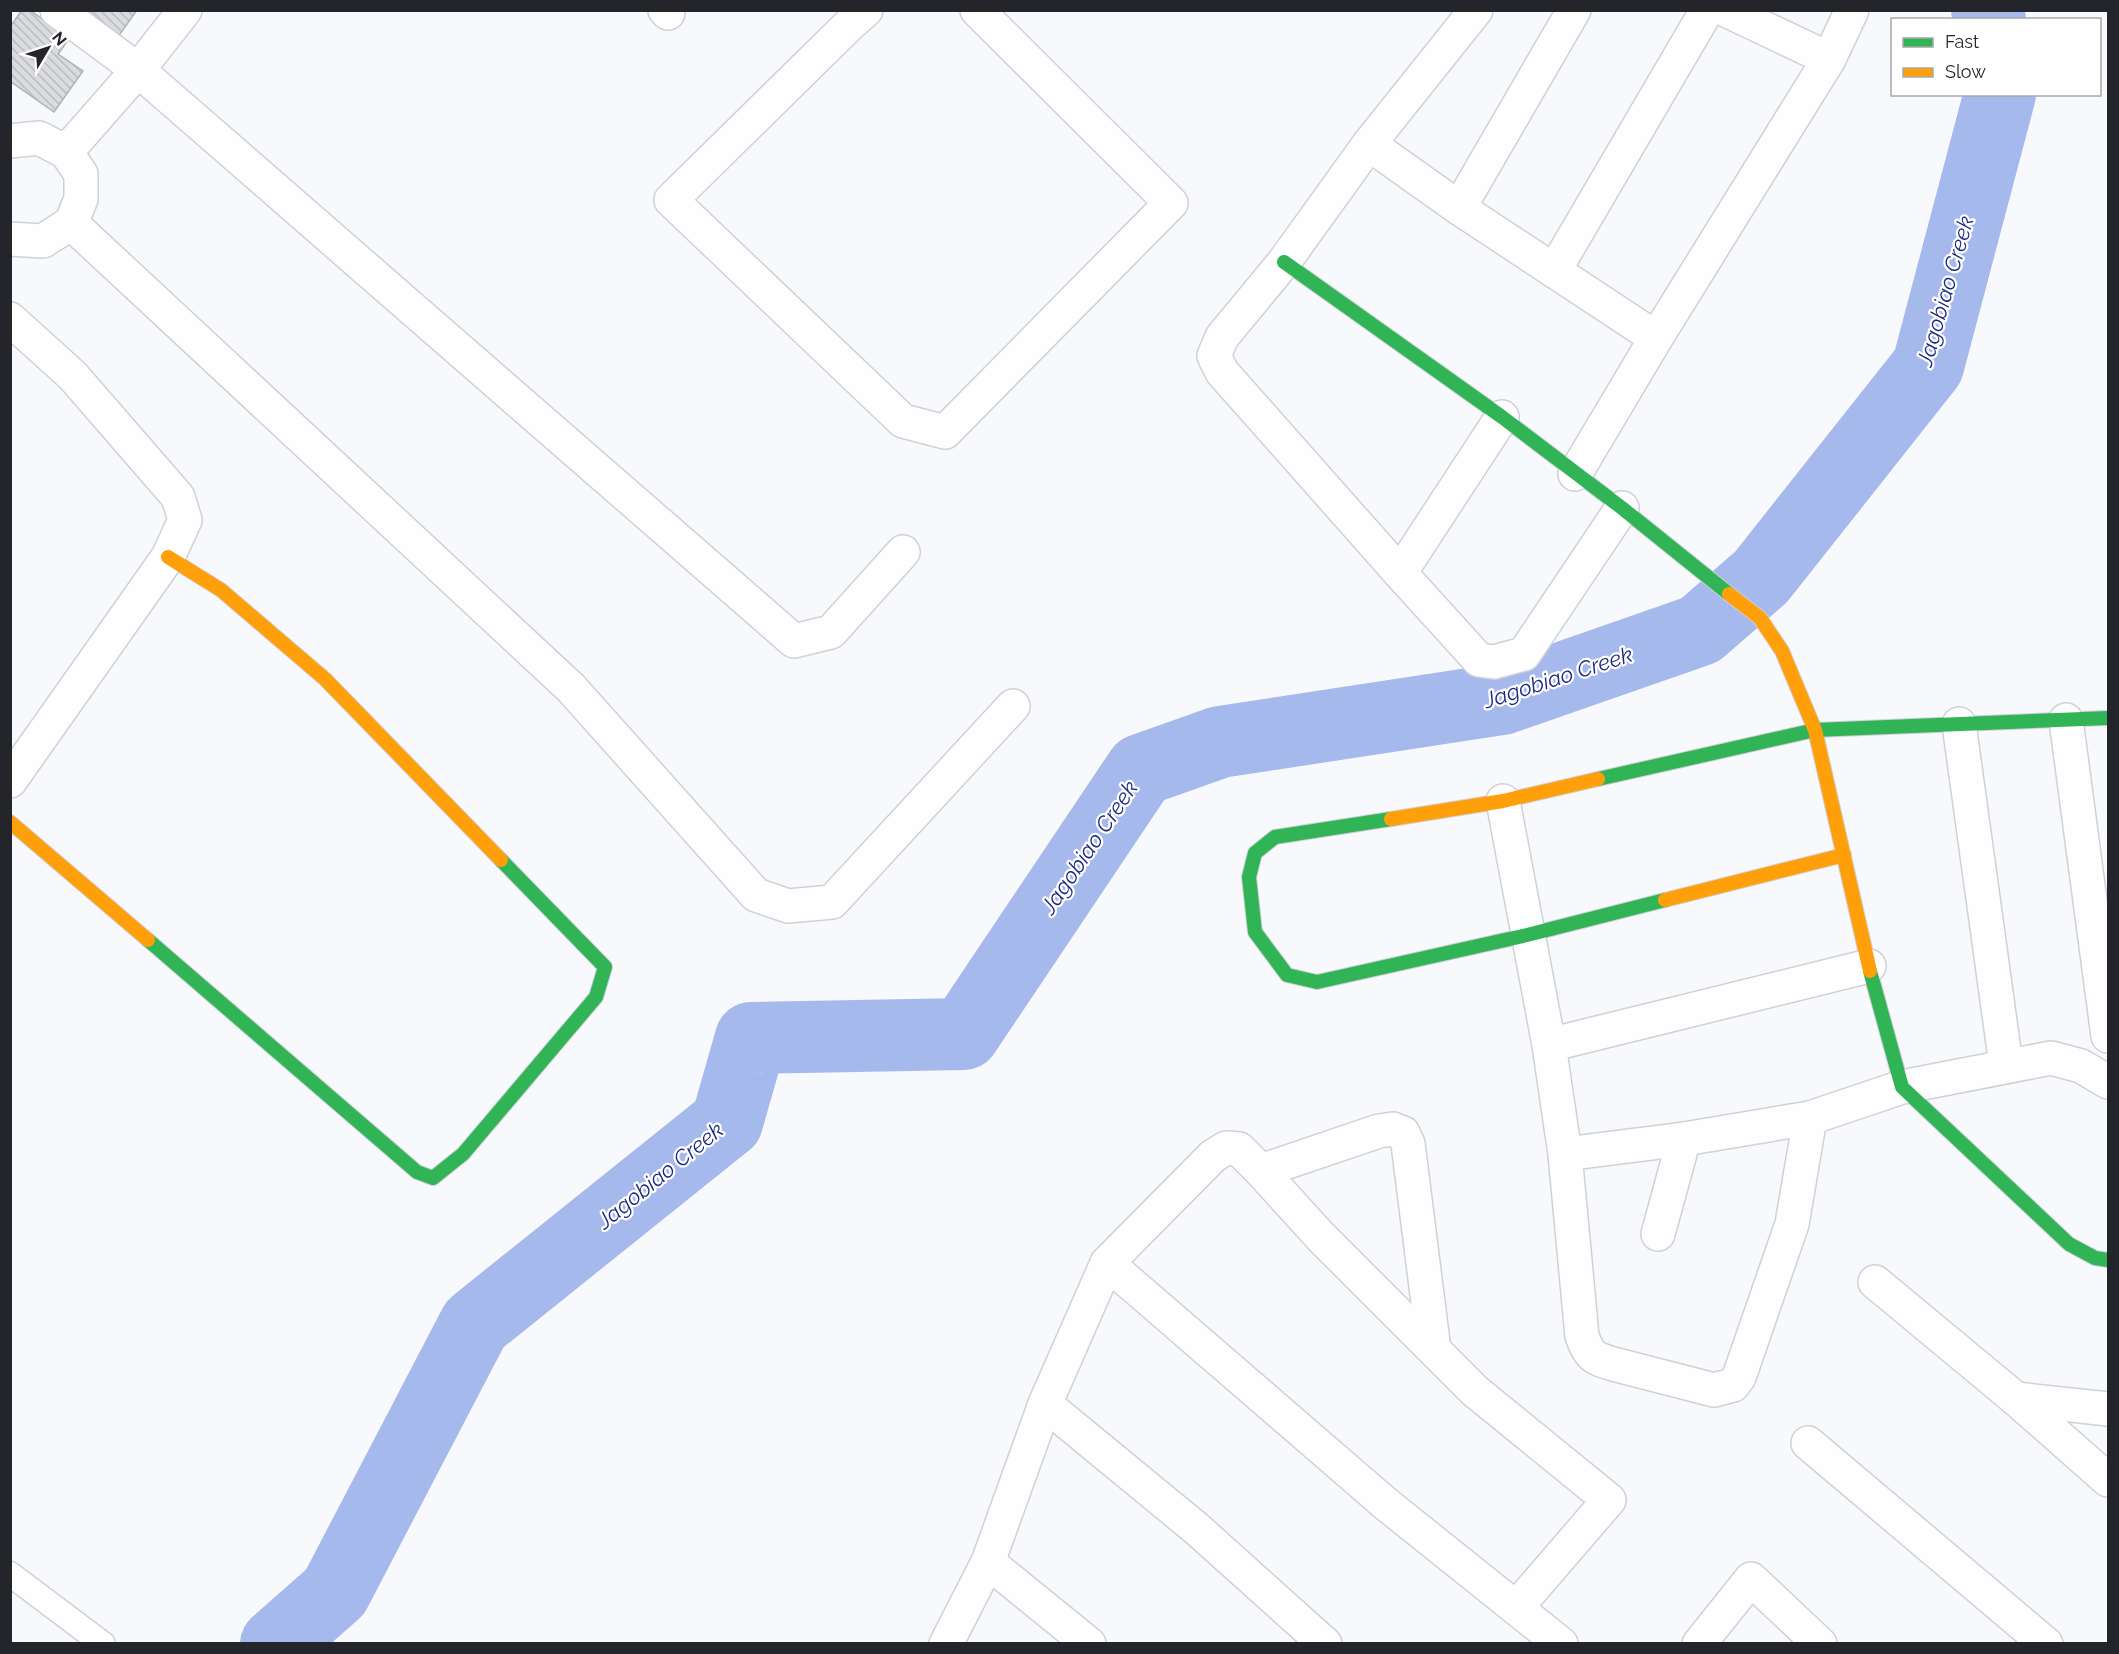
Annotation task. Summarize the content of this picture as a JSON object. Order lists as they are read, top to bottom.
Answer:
{
  "water": ["Jagobiao Creek"],
  "legend": ["Fast", "Slow"],
  "north": "top right"
}
